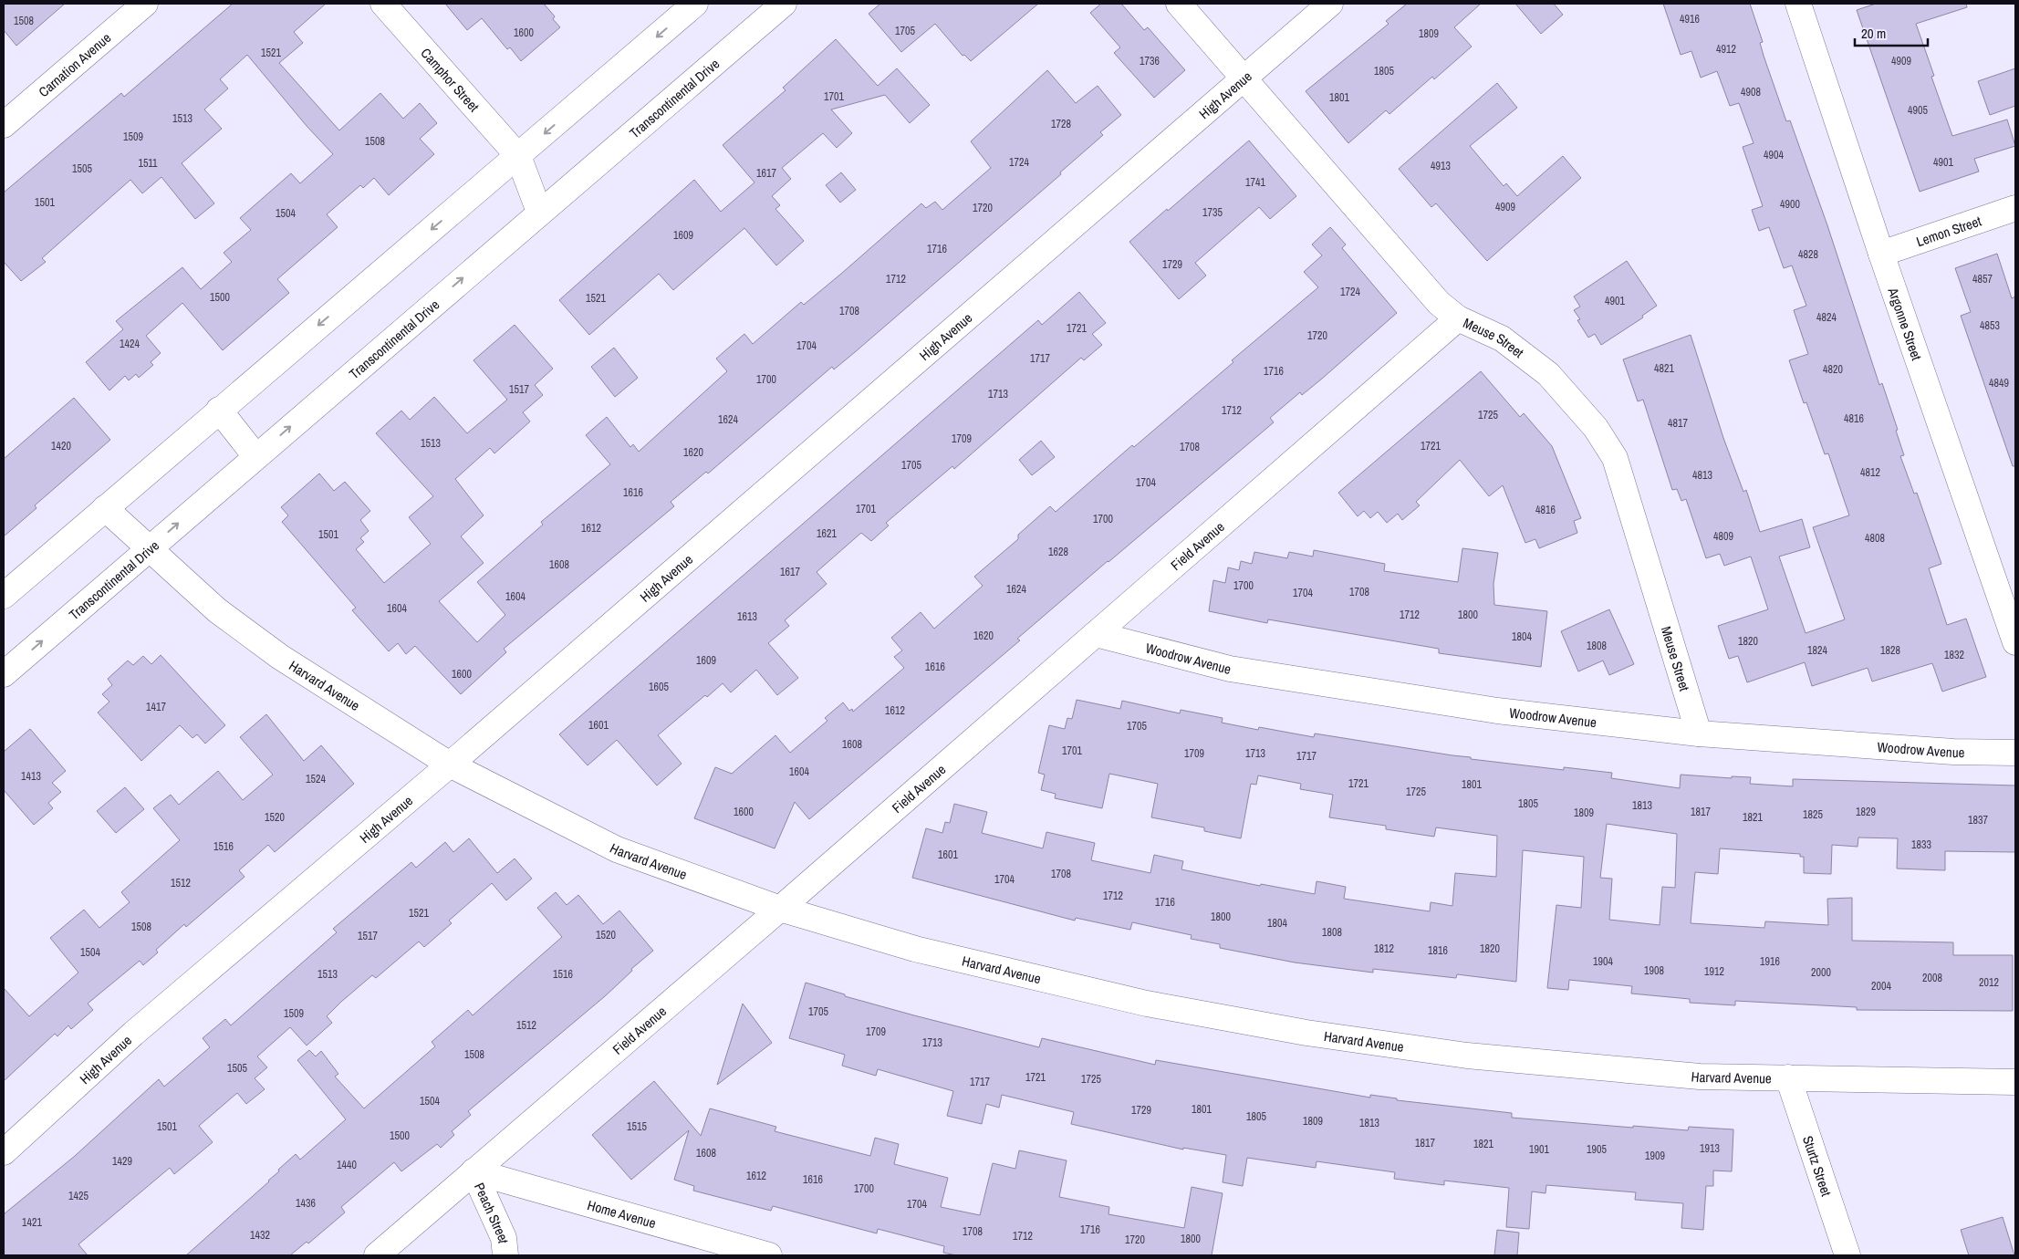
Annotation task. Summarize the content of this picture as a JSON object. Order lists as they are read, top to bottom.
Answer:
{
  "streets": {
    "street": [
      "Carnation Avenue",
      "Camphor Street",
      "High Avenue",
      "Transcontinental Drive",
      "Lemon Street",
      "Argonne Street",
      "Meuse Street",
      "Field Avenue",
      "Woodrow Avenue",
      "Harvard Avenue",
      "Sturtz Street",
      "Peach Street",
      "Home Avenue"
    ]
  },
  "crossings": [
    ["High Avenue", "Meuse Street"],
    ["High Avenue", "Harvard Avenue"],
    ["Transcontinental Drive", "Harvard Avenue"],
    ["Lemon Street", "Argonne Street"],
    ["Meuse Street", "Field Avenue"],
    ["Meuse Street", "Woodrow Avenue"],
    ["Field Avenue", "Woodrow Avenue"],
    ["Field Avenue", "Harvard Avenue"],
    ["Field Avenue", "Peach Street"],
    ["Field Avenue", "Home Avenue"],
    ["Harvard Avenue", "Sturtz Street"],
    ["Peach Street", "Home Avenue"]
  ],
  "house_numbers": [
    "4916",
    "1508",
    "1705",
    "1600",
    "1809",
    "4912",
    "1521",
    "1736",
    "4909",
    "1805",
    "4908",
    "1701",
    "1801",
    "4905",
    "1513",
    "1728",
    "1509",
    "1508",
    "4904",
    "1724",
    "4901",
    "1511",
    "4913",
    "1505",
    "1617",
    "1741",
    "1501",
    "4900",
    "4909",
    "1720",
    "1735",
    "1504",
    "1609",
    "1716",
    "4828",
    "1729",
    "1712",
    "4857",
    "1724",
    "1500",
    "1521",
    "4901",
    "1708",
    "4824",
    "4853",
    "1721",
    "1720",
    "1424",
    "1704",
    "1717",
    "4821",
    "4820",
    "1716",
    "1700",
    "4849",
    "1517",
    "1713",
    "1712",
    "1725",
    "4816",
    "1624",
    "4817",
    "1709",
    "1513",
    "1420",
    "1721",
    "1708",
    "1620",
    "1705",
    "4812",
    "4813",
    "1704",
    "1616",
    "1701",
    "4816",
    "1700",
    "1612",
    "1621",
    "1501",
    "4809",
    "4808",
    "1628",
    "1608",
    "1617",
    "1700",
    "1624",
    "1708",
    "1704",
    "1604",
    "1604",
    "1712",
    "1800",
    "1613",
    "1620",
    "1804",
    "1820",
    "1808",
    "1824",
    "1828",
    "1832",
    "1609",
    "1616",
    "1600",
    "1605",
    "1417",
    "1612",
    "1601",
    "1705",
    "1608",
    "1701",
    "1709",
    "1713",
    "1717",
    "1604",
    "1413",
    "1524",
    "1721",
    "1801",
    "1725",
    "1805",
    "1813",
    "1600",
    "1817",
    "1829",
    "1809",
    "1825",
    "1520",
    "1821",
    "1837",
    "1833",
    "1516",
    "1601",
    "1708",
    "1704",
    "1512",
    "1712",
    "1716",
    "1521",
    "1800",
    "1804",
    "1508",
    "1808",
    "1520",
    "1517",
    "1812",
    "1820",
    "1816",
    "1504",
    "1904",
    "1916",
    "1908",
    "1912",
    "2000",
    "1513",
    "1516",
    "2008",
    "2012",
    "2004",
    "1705",
    "1509",
    "1512",
    "1709",
    "1713",
    "1508",
    "1505",
    "1721",
    "1725",
    "1717",
    "1504",
    "1801",
    "1729",
    "1805",
    "1809",
    "1813",
    "1501",
    "1515",
    "1500",
    "1817",
    "1821",
    "1913",
    "1901",
    "1905",
    "1608",
    "1909",
    "1429",
    "1440",
    "1612",
    "1616",
    "1700",
    "1425",
    "1436",
    "1704",
    "1421",
    "1716",
    "1708",
    "1432",
    "1712",
    "1800",
    "1720"
  ],
  "scale_bar": "20 m"
}
